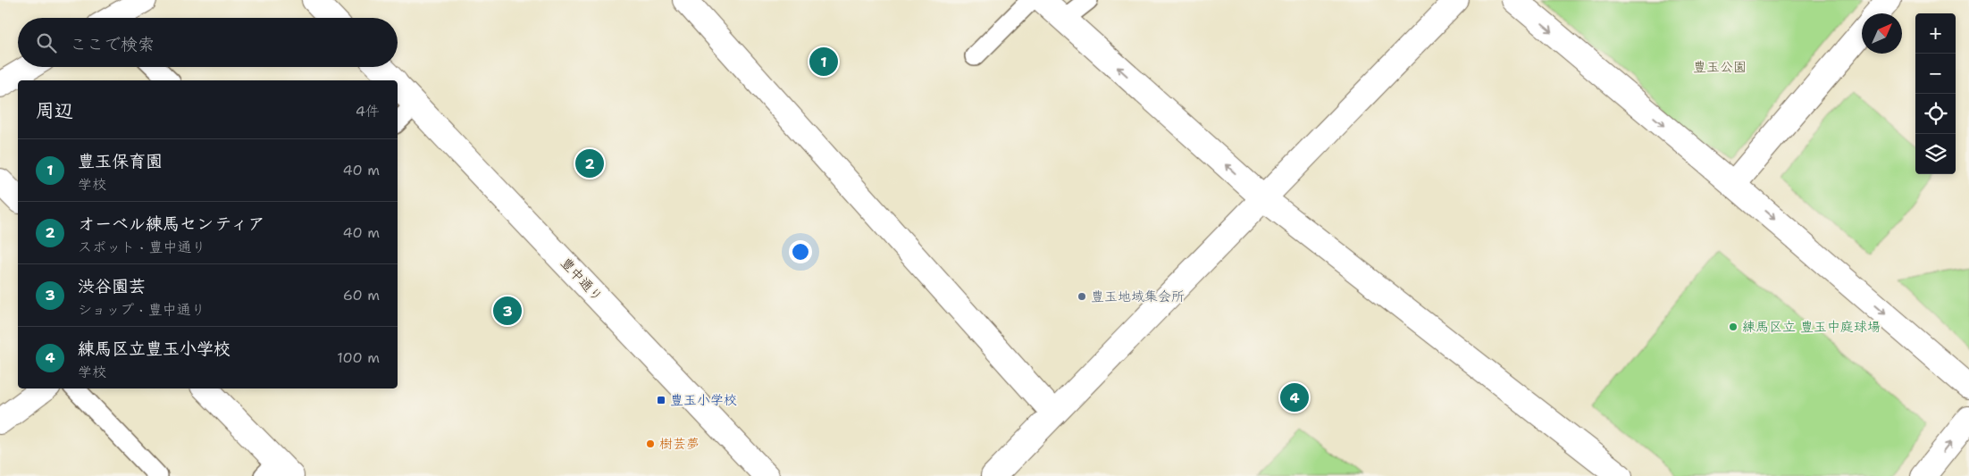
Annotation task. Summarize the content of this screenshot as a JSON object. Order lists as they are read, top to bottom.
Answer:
{
  "streets": {
    "street": ["豊中通り"]
  },
  "parks": ["豊玉公園"],
  "places": {
    "other": ["豊玉地域集会所", "練馬区立 豊玉中庭球場", "樹芸夢"],
    "transit": ["豊玉小学校"]
  },
  "north": "top right",
  "page": {
    "map_buttons": ["+", "−"],
    "search": "ここで検索",
    "pins": [
      "1",
      "2",
      "3",
      "4"
    ],
    "heading": ["周辺", "4件"],
    "list": [
      {
        "mark": "1",
        "name": "豊玉保育園",
        "note": "学校",
        "value": "40 m"
      },
      {
        "mark": "2",
        "name": "オーベル練馬センティア",
        "note": "スポット · 豊中通り",
        "value": "40 m"
      },
      {
        "mark": "3",
        "name": "渋谷園芸",
        "note": "ショップ · 豊中通り",
        "value": "60 m"
      },
      {
        "mark": "4",
        "name": "練馬区立豊玉小学校",
        "note": "学校",
        "value": "100 m"
      }
    ]
  }
}
